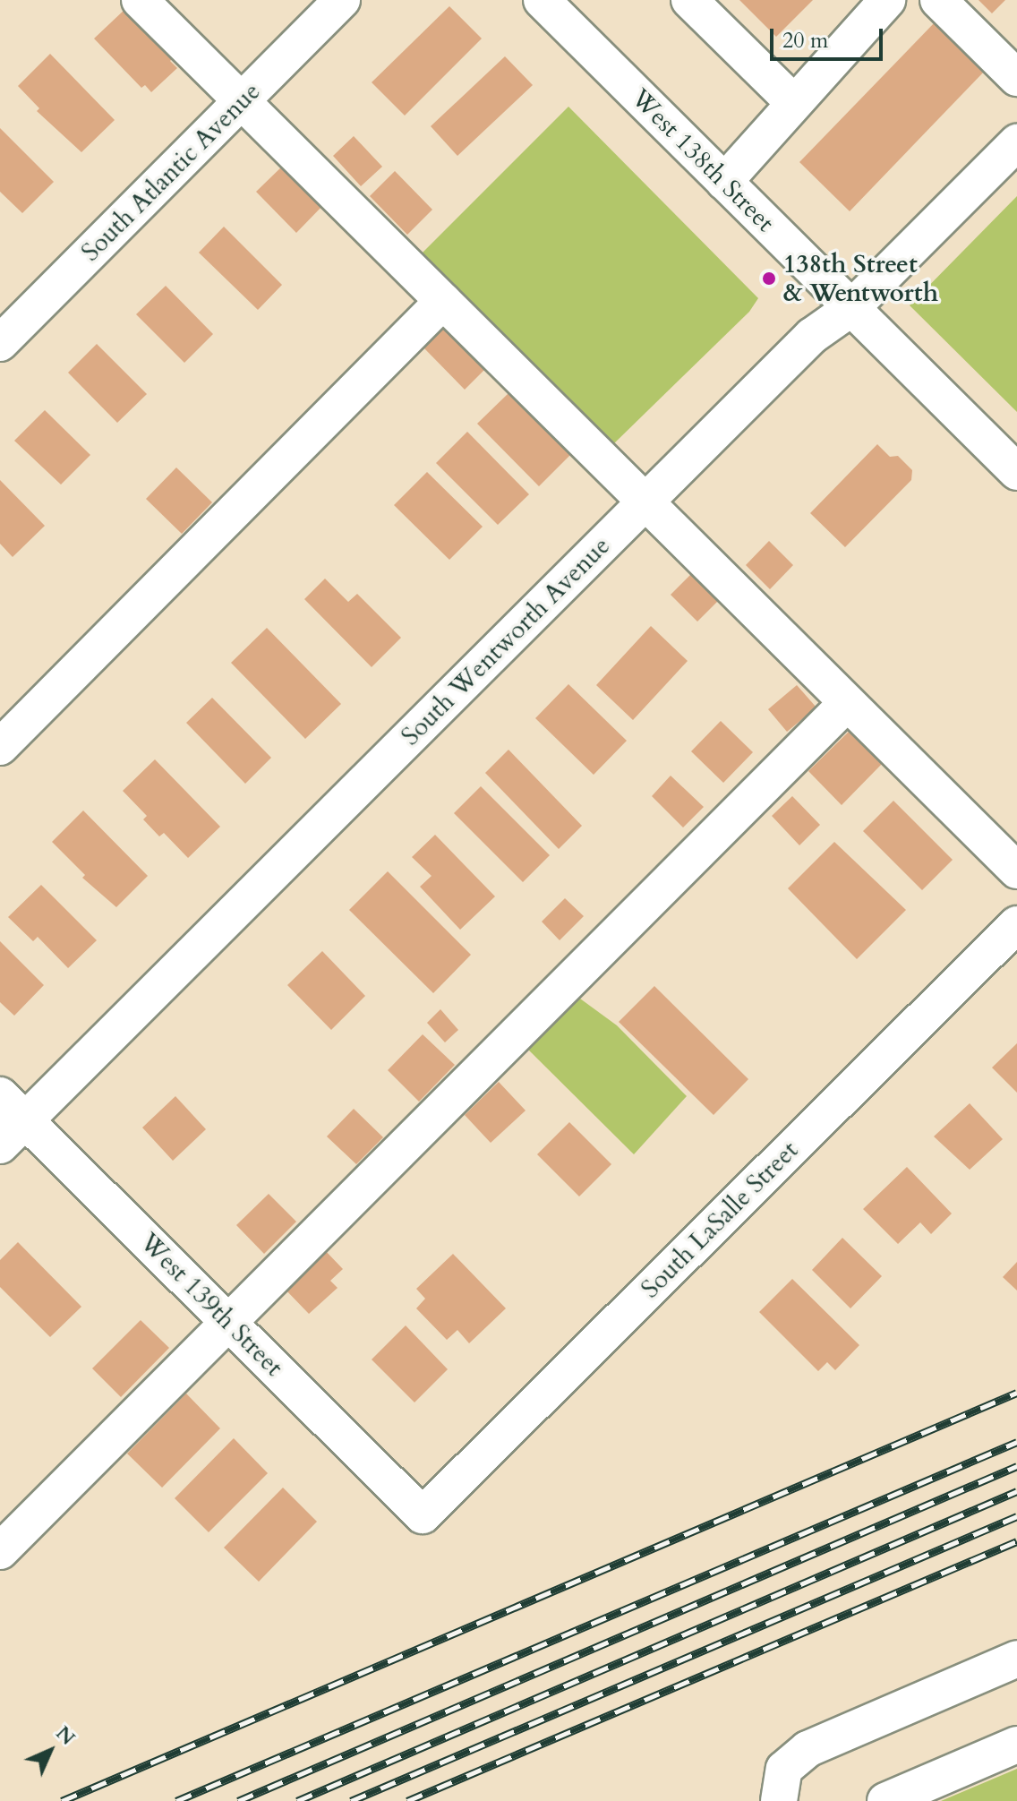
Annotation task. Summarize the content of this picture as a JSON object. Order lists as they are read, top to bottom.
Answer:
{
  "streets": {
    "street": [
      "West 138th Street",
      "South Atlantic Avenue",
      "South Wentworth Avenue",
      "South LaSalle Street",
      "West 139th Street"
    ]
  },
  "crossings": [
    ["West 138th Street", "South Wentworth Avenue"],
    ["South Wentworth Avenue", "West 139th Street"],
    ["South LaSalle Street", "West 139th Street"]
  ],
  "places": ["138th Street & Wentworth"],
  "scale_bar": "20 m",
  "north": "top right"
}
